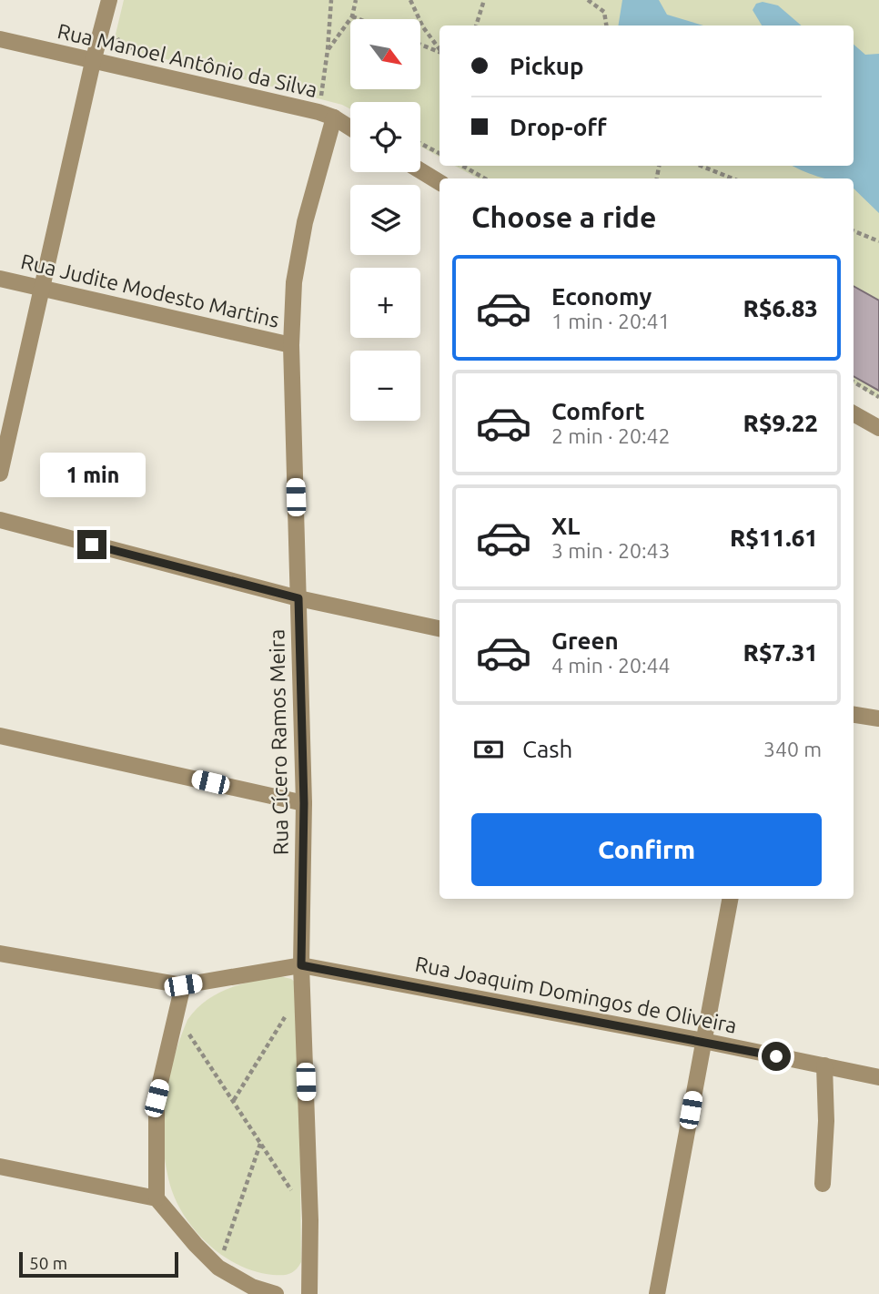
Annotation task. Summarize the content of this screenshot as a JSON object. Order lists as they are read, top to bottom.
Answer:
{
  "streets": {
    "street": [
      "Rua Manoel Antônio da Silva",
      "Rua Judite Modesto Martins",
      "Rua Cícero Ramos Meira",
      "Rua Joaquim Domingos de Oliveira"
    ]
  },
  "crossings": [
    ["Rua Manoel Antônio da Silva", "Rua Cícero Ramos Meira"],
    ["Rua Judite Modesto Martins", "Rua Cícero Ramos Meira"],
    ["Rua Cícero Ramos Meira", "Rua Joaquim Domingos de Oliveira"]
  ],
  "scale_bar": "50 m",
  "north": "bottom right",
  "page": {
    "map_buttons": ["+", "−"],
    "banner": ["Pickup", "Drop-off"],
    "heading": "Choose a ride",
    "list": [
      {
        "name": "Economy",
        "note": "1 min · 20:41",
        "value": "R$6.83"
      },
      {
        "name": "Comfort",
        "note": "2 min · 20:42",
        "value": "R$9.22"
      },
      {
        "name": "XL",
        "note": "3 min · 20:43",
        "value": "R$11.61"
      },
      {
        "name": "Green",
        "note": "4 min · 20:44",
        "value": "R$7.31"
      }
    ],
    "bubble": "1 min",
    "pay": ["Cash", "340 m"],
    "buttons": "Confirm",
    "scale": "50 m"
  }
}
